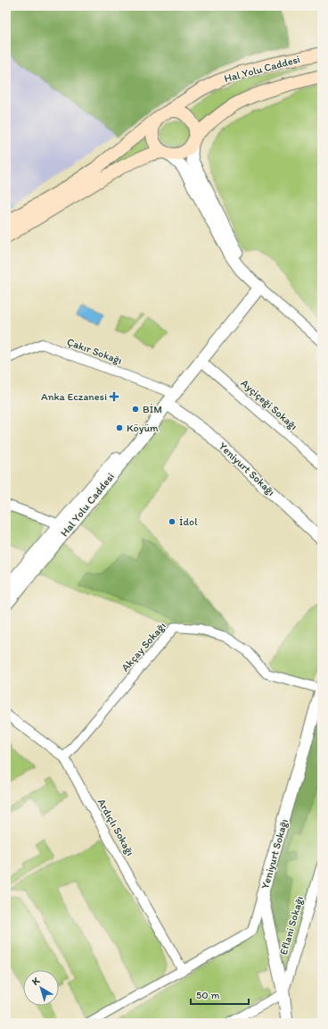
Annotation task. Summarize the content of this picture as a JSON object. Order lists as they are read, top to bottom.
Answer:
{
  "streets": {
    "main road": ["Hal Yolu Caddesi"],
    "street": [
      "Çakır Sokağı",
      "Ayçiçeği Sokağı",
      "Yeniyurt Sokağı",
      "Akçay Sokağı",
      "Ardıçlı Sokağı",
      "Eflani Sokağı"
    ]
  },
  "crossings": [
    ["Hal Yolu Caddesi", "Çakır Sokağı"],
    ["Hal Yolu Caddesi", "Ayçiçeği Sokağı"],
    ["Hal Yolu Caddesi", "Yeniyurt Sokağı"],
    ["Yeniyurt Sokağı", "Akçay Sokağı"],
    ["Yeniyurt Sokağı", "Eflani Sokağı"],
    ["Akçay Sokağı", "Ardıçlı Sokağı"]
  ],
  "places": {
    "health": ["Anka Eczanesi"],
    "other": ["BİM", "Köyüm", "İdol"]
  },
  "scale_bar": "50 m",
  "north": "top left"
}
